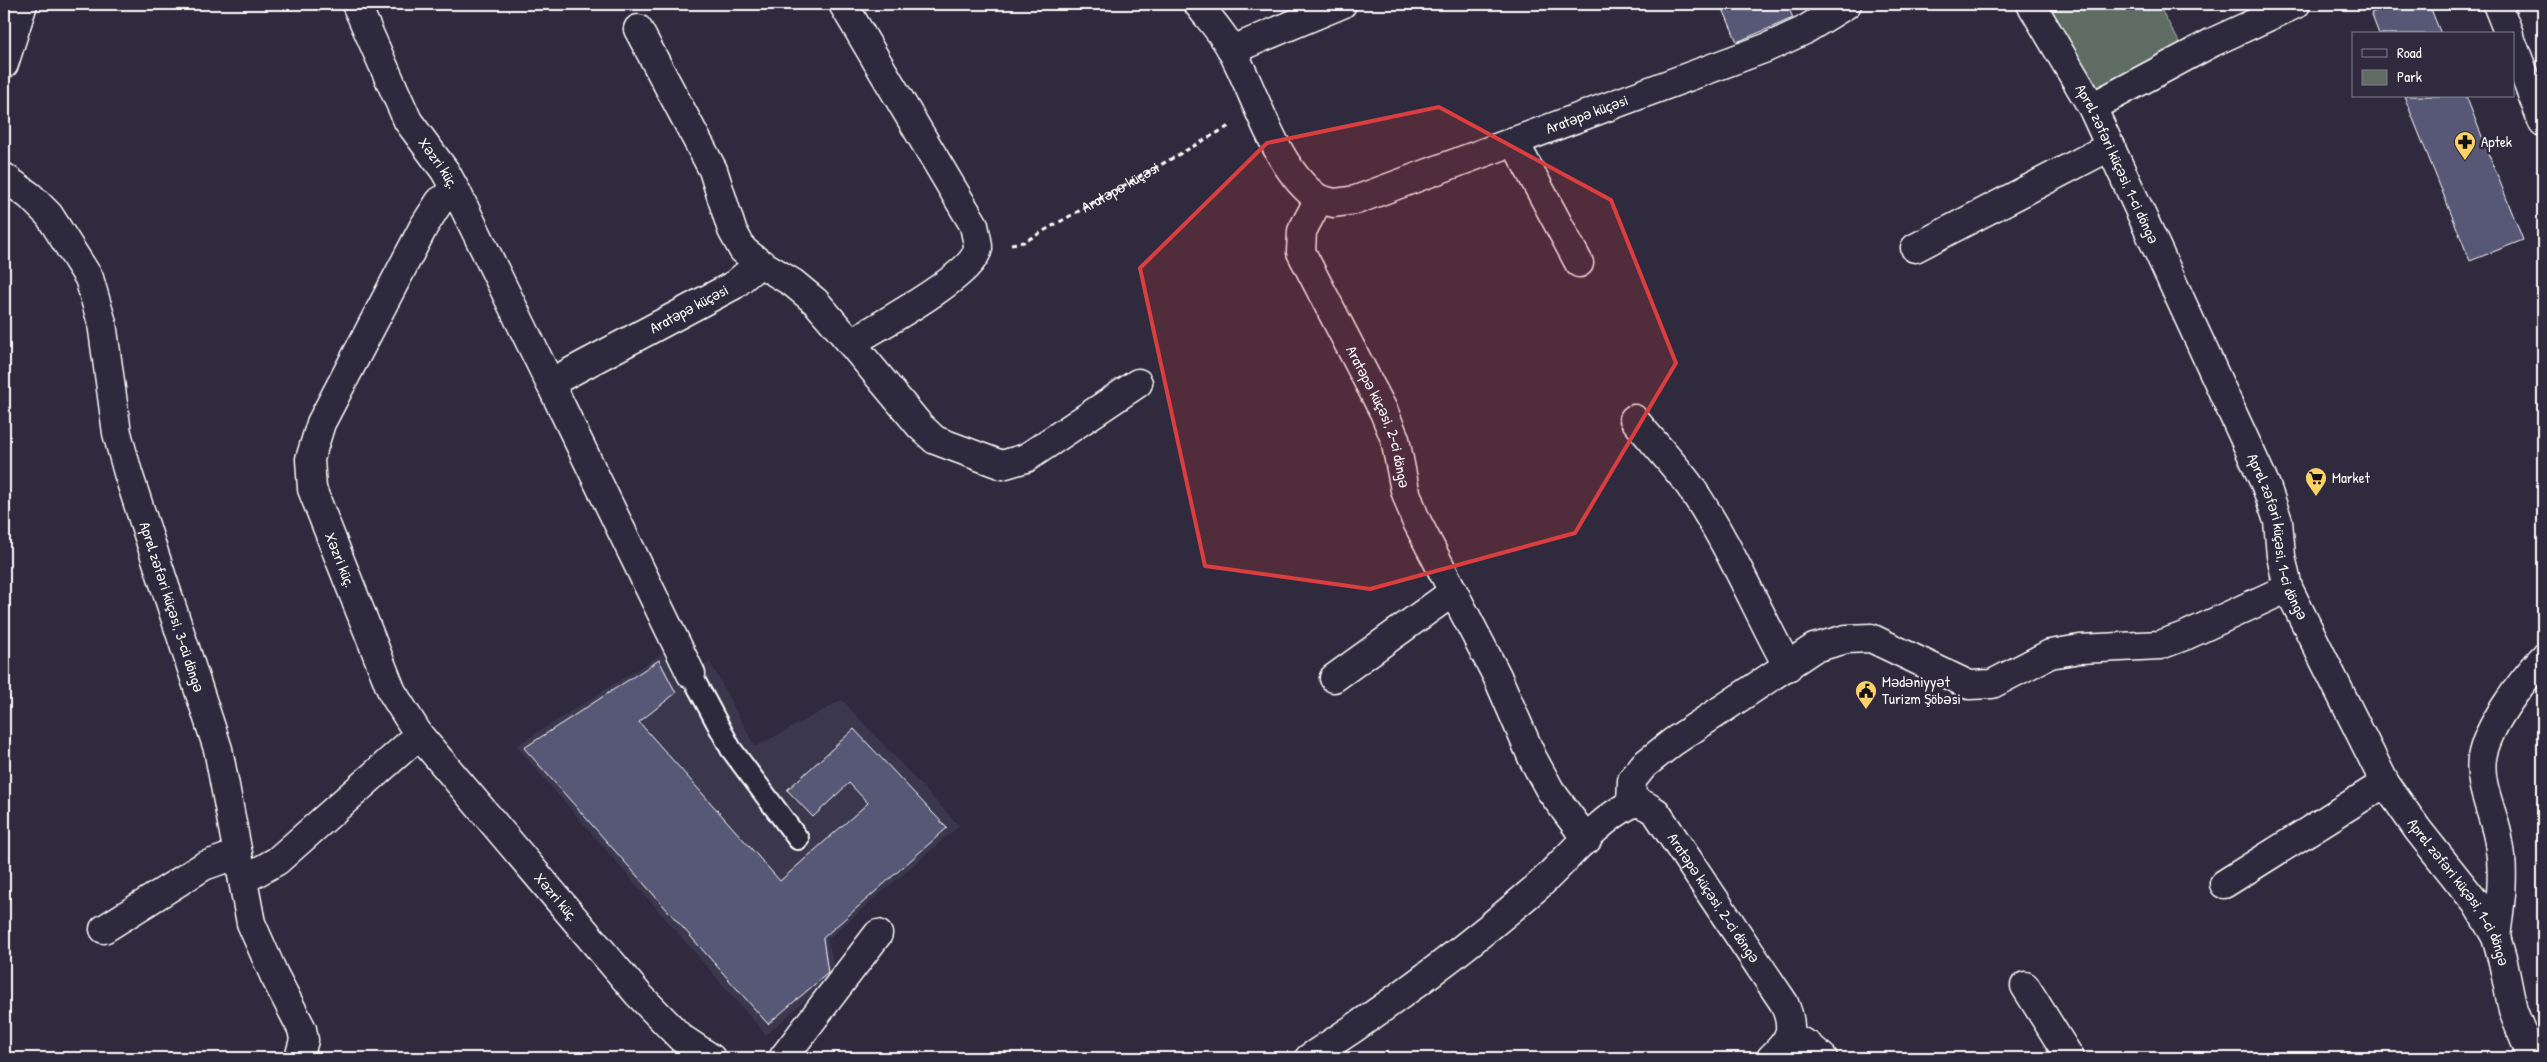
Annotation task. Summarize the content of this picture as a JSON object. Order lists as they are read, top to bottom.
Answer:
{
  "streets": {
    "street": [
      "Aratəpə küçəsi",
      "Xəzri küç.",
      "Aprel zəfəri küçəsi, 1-ci döngə",
      "Aratəpə küçəsi, 2-ci döngə",
      "Aprel zəfəri küçəsi, 3-cü döngə"
    ]
  },
  "crossings": [
    ["Aratəpə küçəsi", "Aratəpə küçəsi, 2-ci döngə"]
  ],
  "places": {
    "pharmacy": ["Aptek"],
    "supermarket": ["Market"],
    "public building": ["Mədəniyyət Turizm Şöbəsi"]
  },
  "legend": ["Road", "Park"]
}
